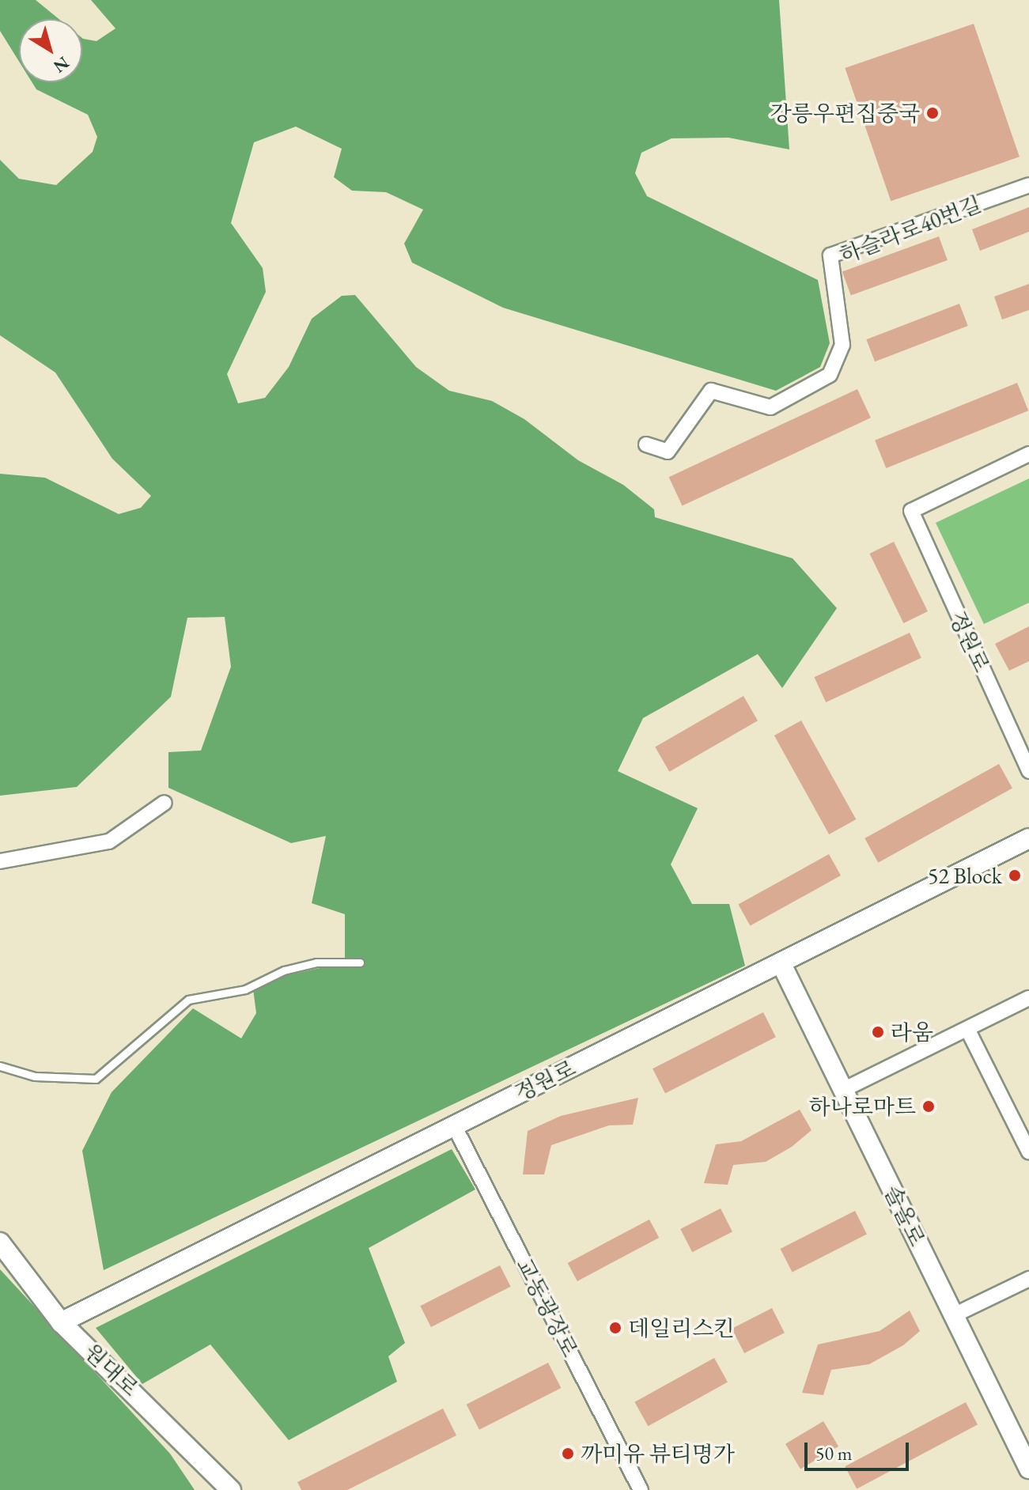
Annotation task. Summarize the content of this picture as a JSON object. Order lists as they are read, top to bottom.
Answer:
{
  "streets": {
    "street": [
      "하슬라로40번길",
      "정원로",
      "솔올로",
      "교동광장로",
      "원대로"
    ]
  },
  "crossings": [
    ["정원로", "솔올로"],
    ["정원로", "교동광장로"],
    ["정원로", "원대로"]
  ],
  "places": [
    "강릉우편집중국",
    "52 Block",
    "라움",
    "하나로마트",
    "데일리스킨",
    "까미유 뷰티명가"
  ],
  "scale_bar": "50 m",
  "north": "bottom right"
}
